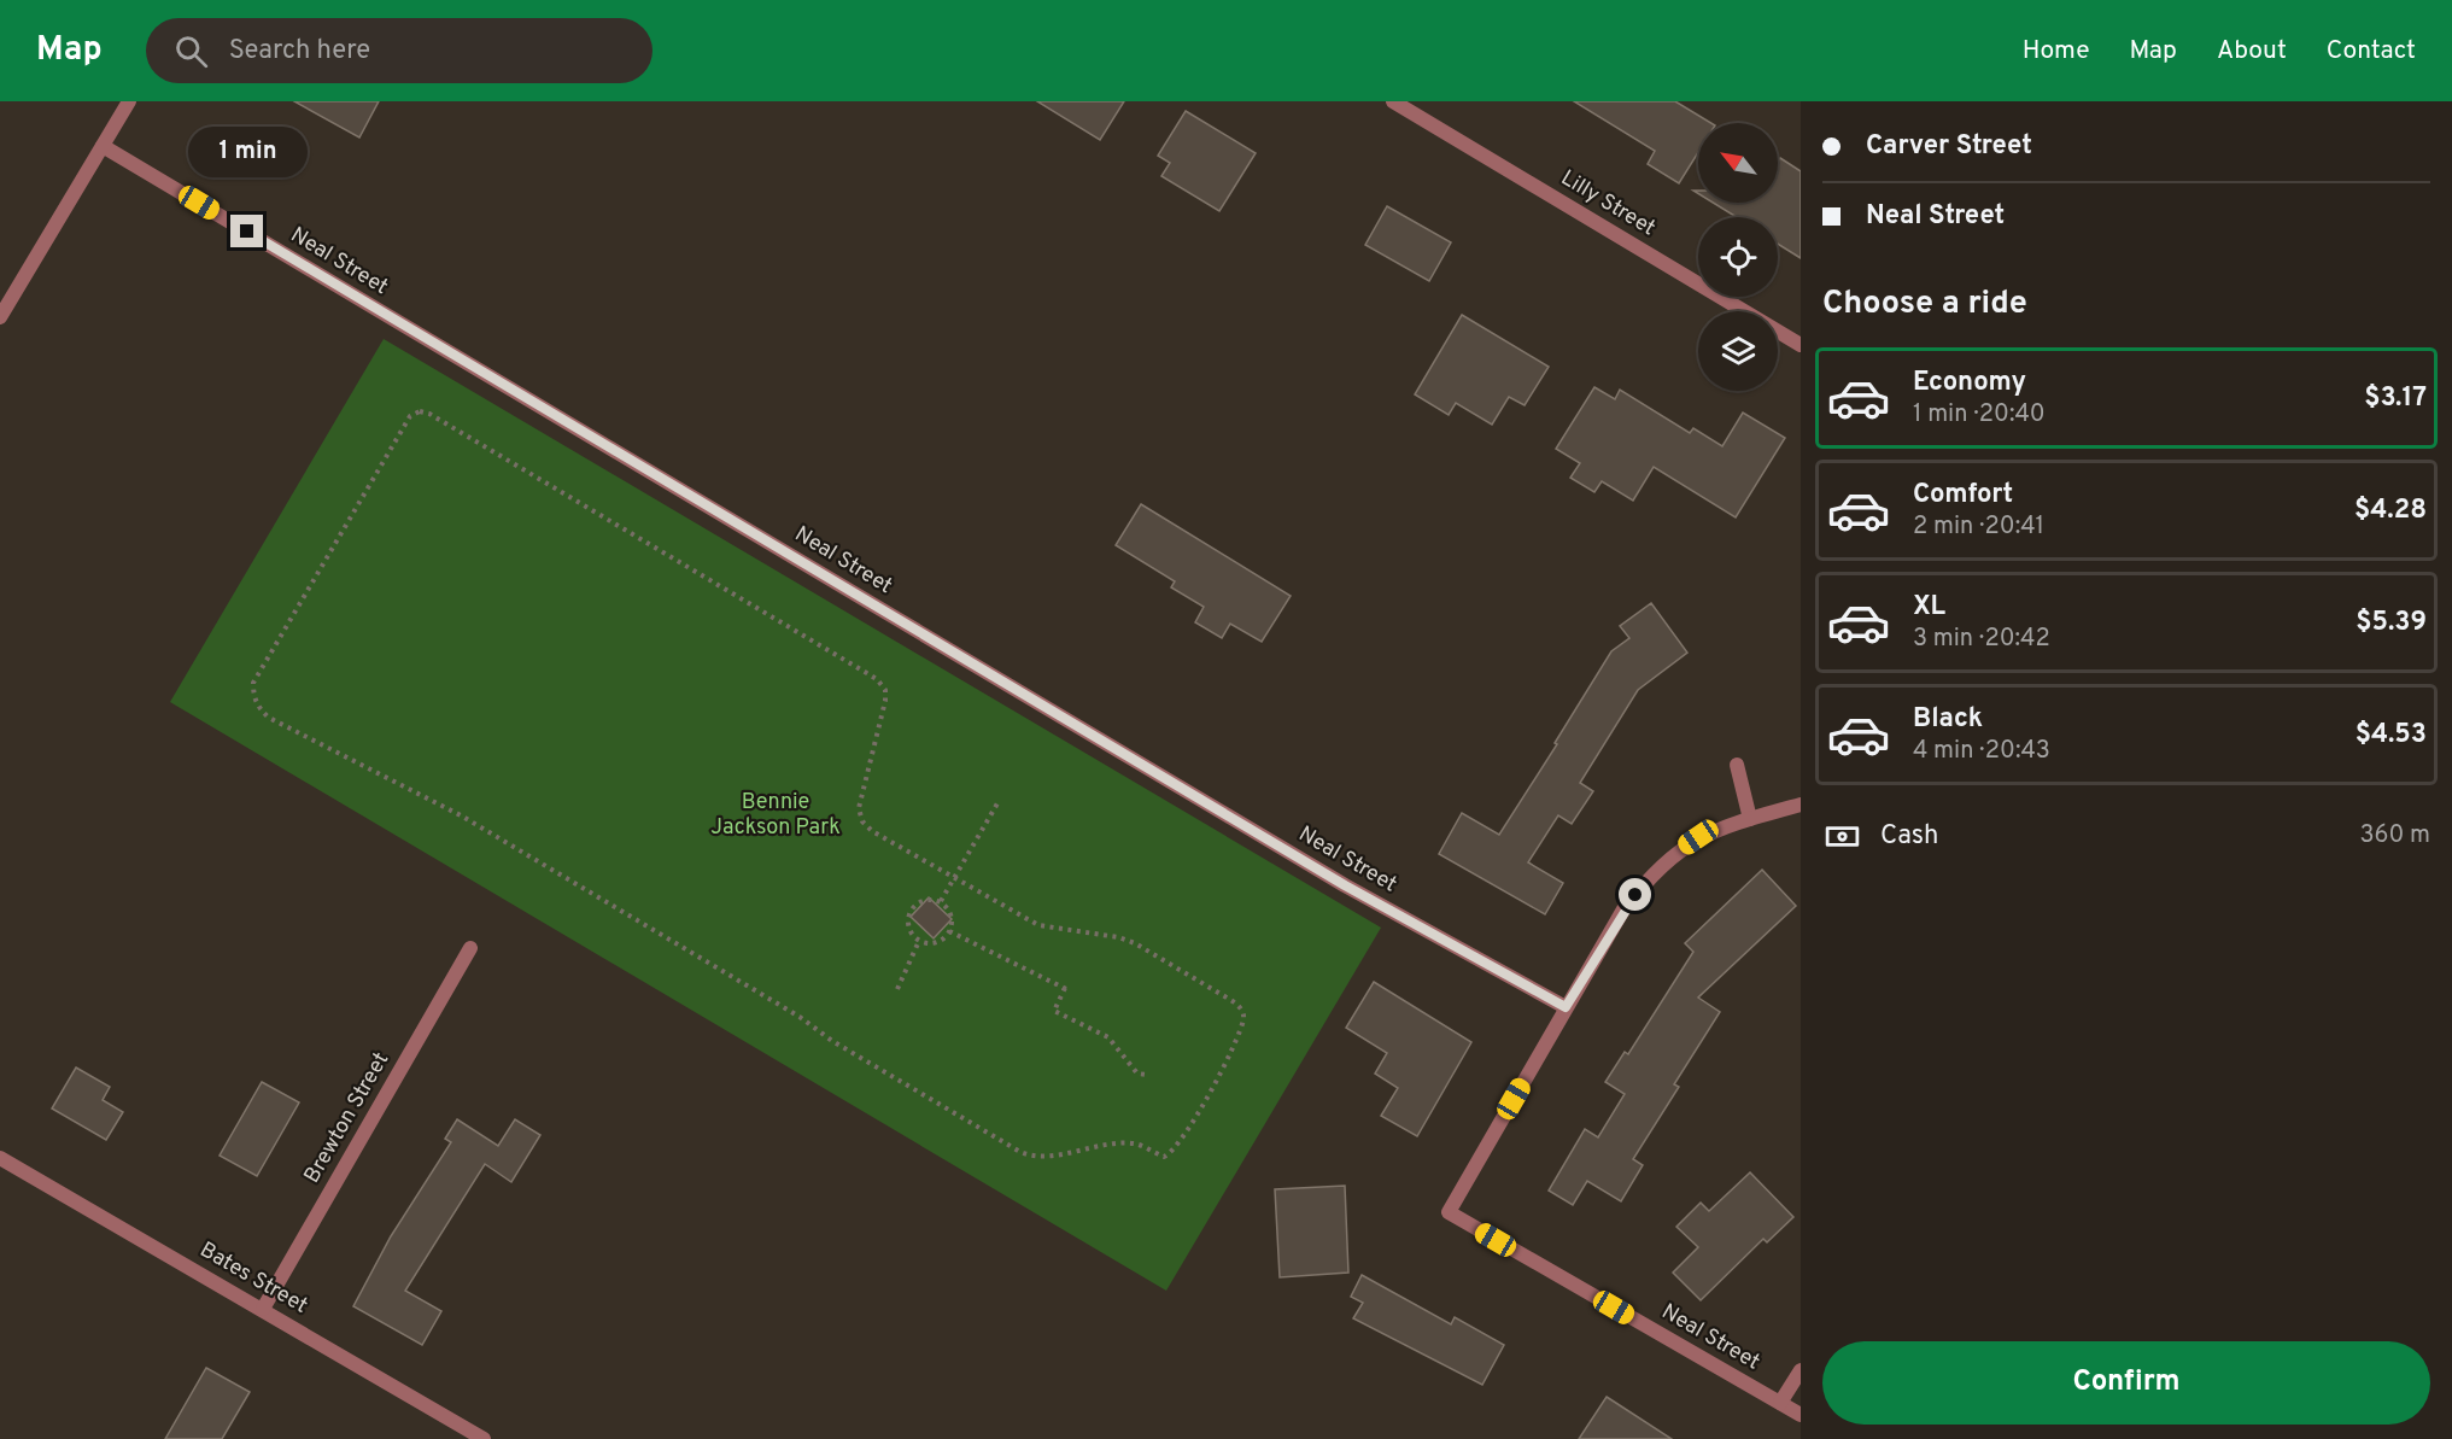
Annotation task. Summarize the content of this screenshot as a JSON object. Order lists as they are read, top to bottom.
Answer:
{
  "streets": {
    "street": [
      "Lilly Street",
      "Neal Street",
      "Brewton Street",
      "Bates Street"
    ]
  },
  "crossings": [
    ["Brewton Street", "Bates Street"]
  ],
  "parks": ["Bennie Jackson Park"],
  "north": "top left",
  "page": {
    "header": "Map",
    "search": "Search here",
    "nav": [
      "Home",
      "Map",
      "About",
      "Contact"
    ],
    "banner": ["Carver Street", "Neal Street"],
    "bubble": "1 min",
    "heading": "Choose a ride",
    "list": [
      {
        "name": "Economy",
        "note": "1 min · 20:40",
        "value": "$3.17"
      },
      {
        "name": "Comfort",
        "note": "2 min · 20:41",
        "value": "$4.28"
      },
      {
        "name": "XL",
        "note": "3 min · 20:42",
        "value": "$5.39"
      },
      {
        "name": "Black",
        "note": "4 min · 20:43",
        "value": "$4.53"
      }
    ],
    "pay": ["Cash", "360 m"],
    "buttons": "Confirm"
  }
}
